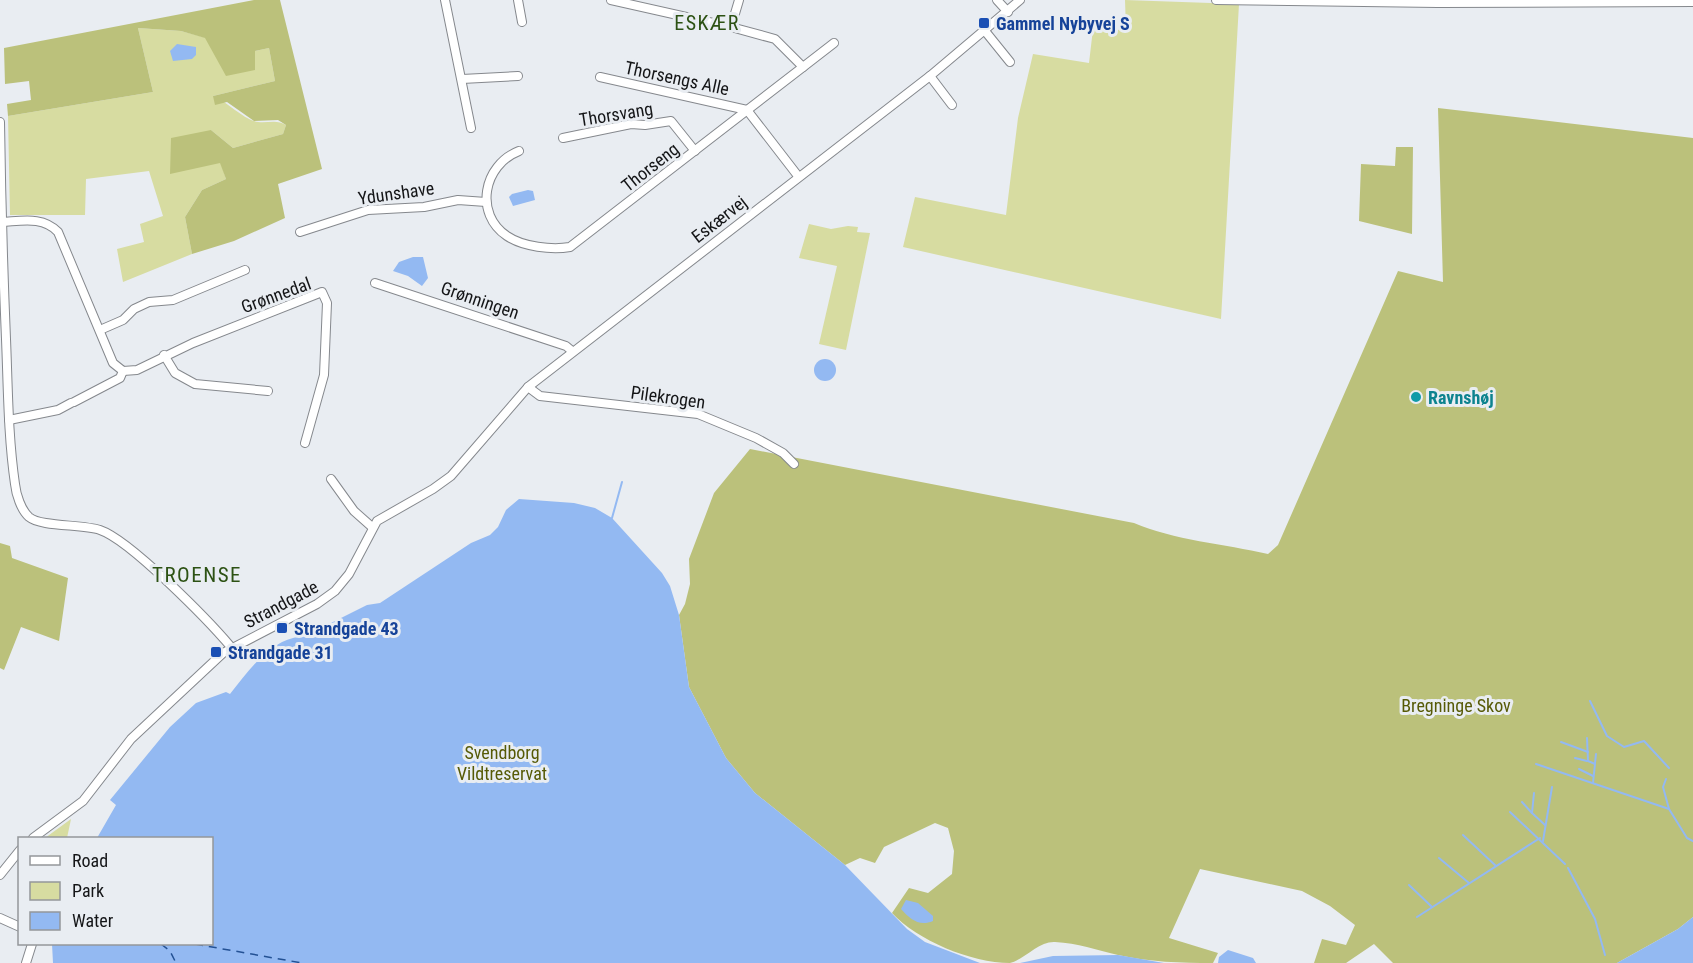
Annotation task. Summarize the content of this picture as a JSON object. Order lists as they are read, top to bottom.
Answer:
{
  "streets": {
    "street": [
      "Thorsengs Alle",
      "Thorsvang",
      "Thorseng",
      "Ydunshave",
      "Eskærvej",
      "Grønnedal",
      "Grønningen",
      "Pilekrogen",
      "Strandgade"
    ]
  },
  "crossings": [
    ["Thorsengs Alle", "Thorseng"],
    ["Thorsvang", "Thorseng"],
    ["Thorseng", "Ydunshave"],
    ["Eskærvej", "Grønningen"],
    ["Eskærvej", "Pilekrogen"],
    ["Eskærvej", "Strandgade"],
    ["Pilekrogen", "Strandgade"]
  ],
  "districts": ["ESKÆR", "TROENSE"],
  "parks": ["Bregninge Skov", "Svendborg Vildtreservat"],
  "places": {
    "transit": ["Gammel Nybyvej S", "Strandgade 43", "Strandgade 31"],
    "other": ["Ravnshøj"]
  },
  "legend": ["Road", "Park", "Water"]
}
